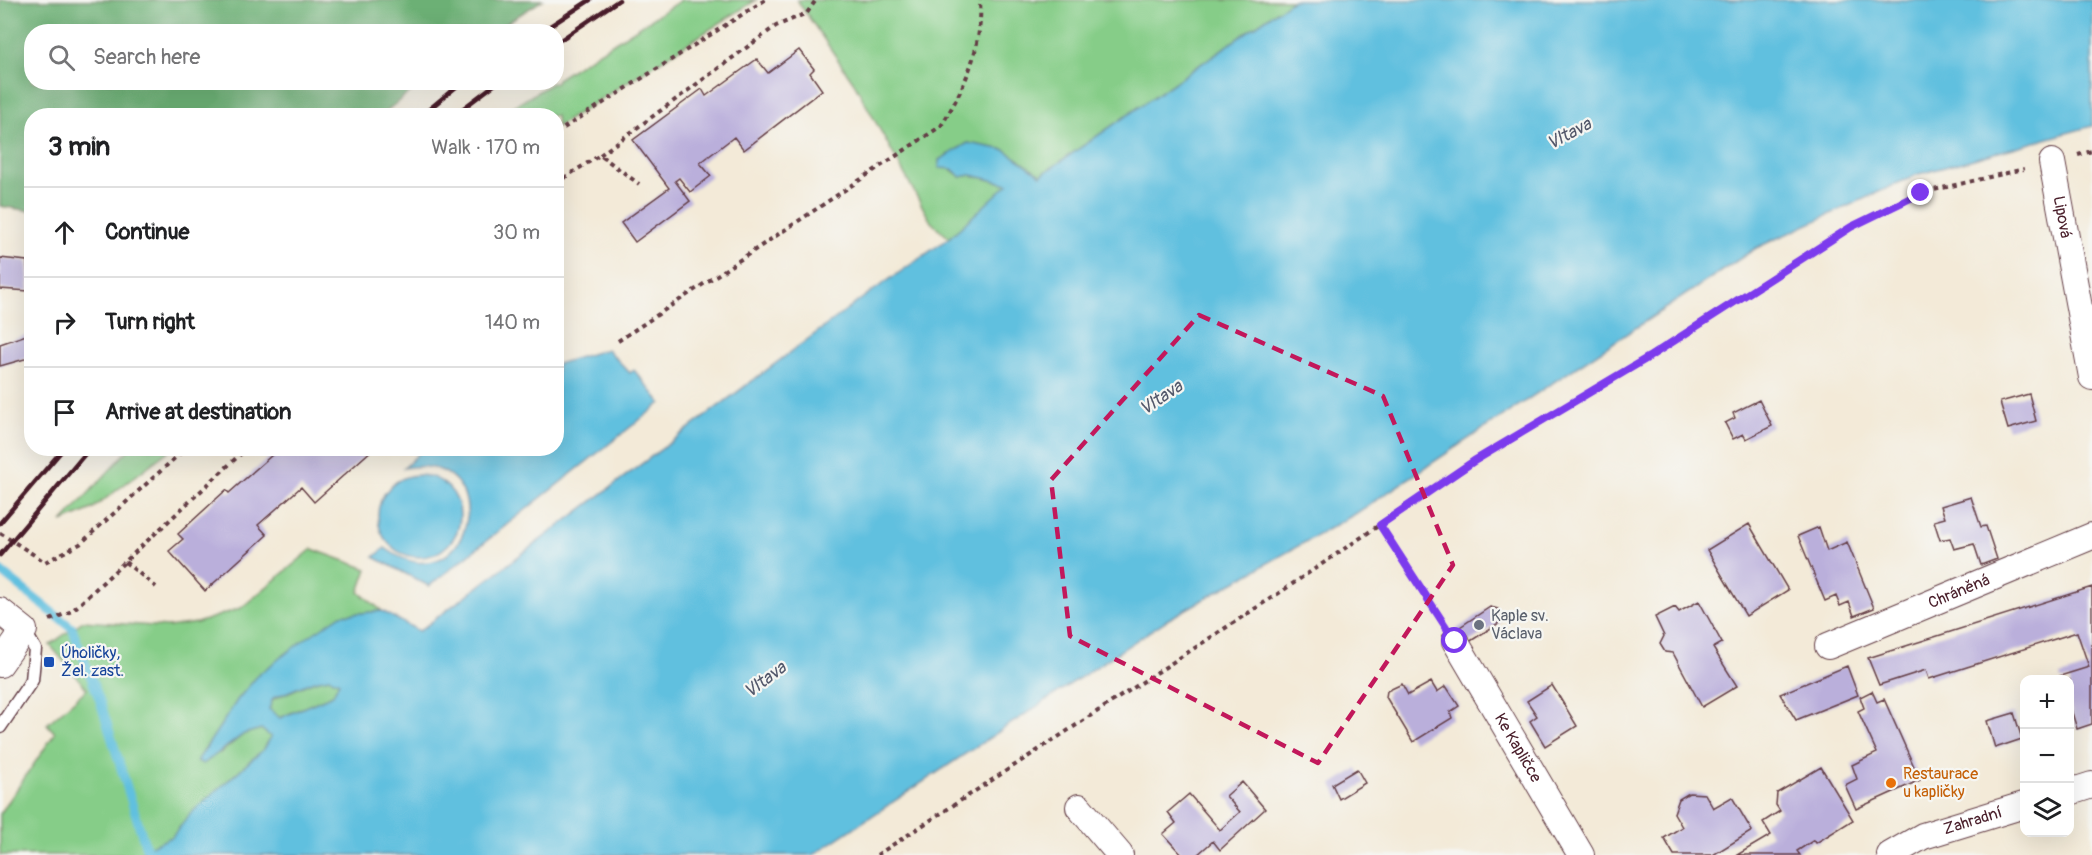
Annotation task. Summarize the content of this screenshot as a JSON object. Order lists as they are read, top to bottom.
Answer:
{
  "streets": {
    "street": [
      "Lipová",
      "Chráněná",
      "Ke Kapličce",
      "Zahradní"
    ]
  },
  "water": ["Vltava"],
  "places": {
    "other": ["Kaple sv. Václava", "Restaurace u kapličky"],
    "transit": ["Úholičky, Žel. zast."]
  },
  "page": {
    "search": "Search here",
    "heading": ["3 min", "Walk · 170 m"],
    "list": [
      ["Continue", "30 m"],
      ["Turn right", "140 m"],
      "Arrive at destination"
    ],
    "map_buttons": ["+", "−"]
  }
}
